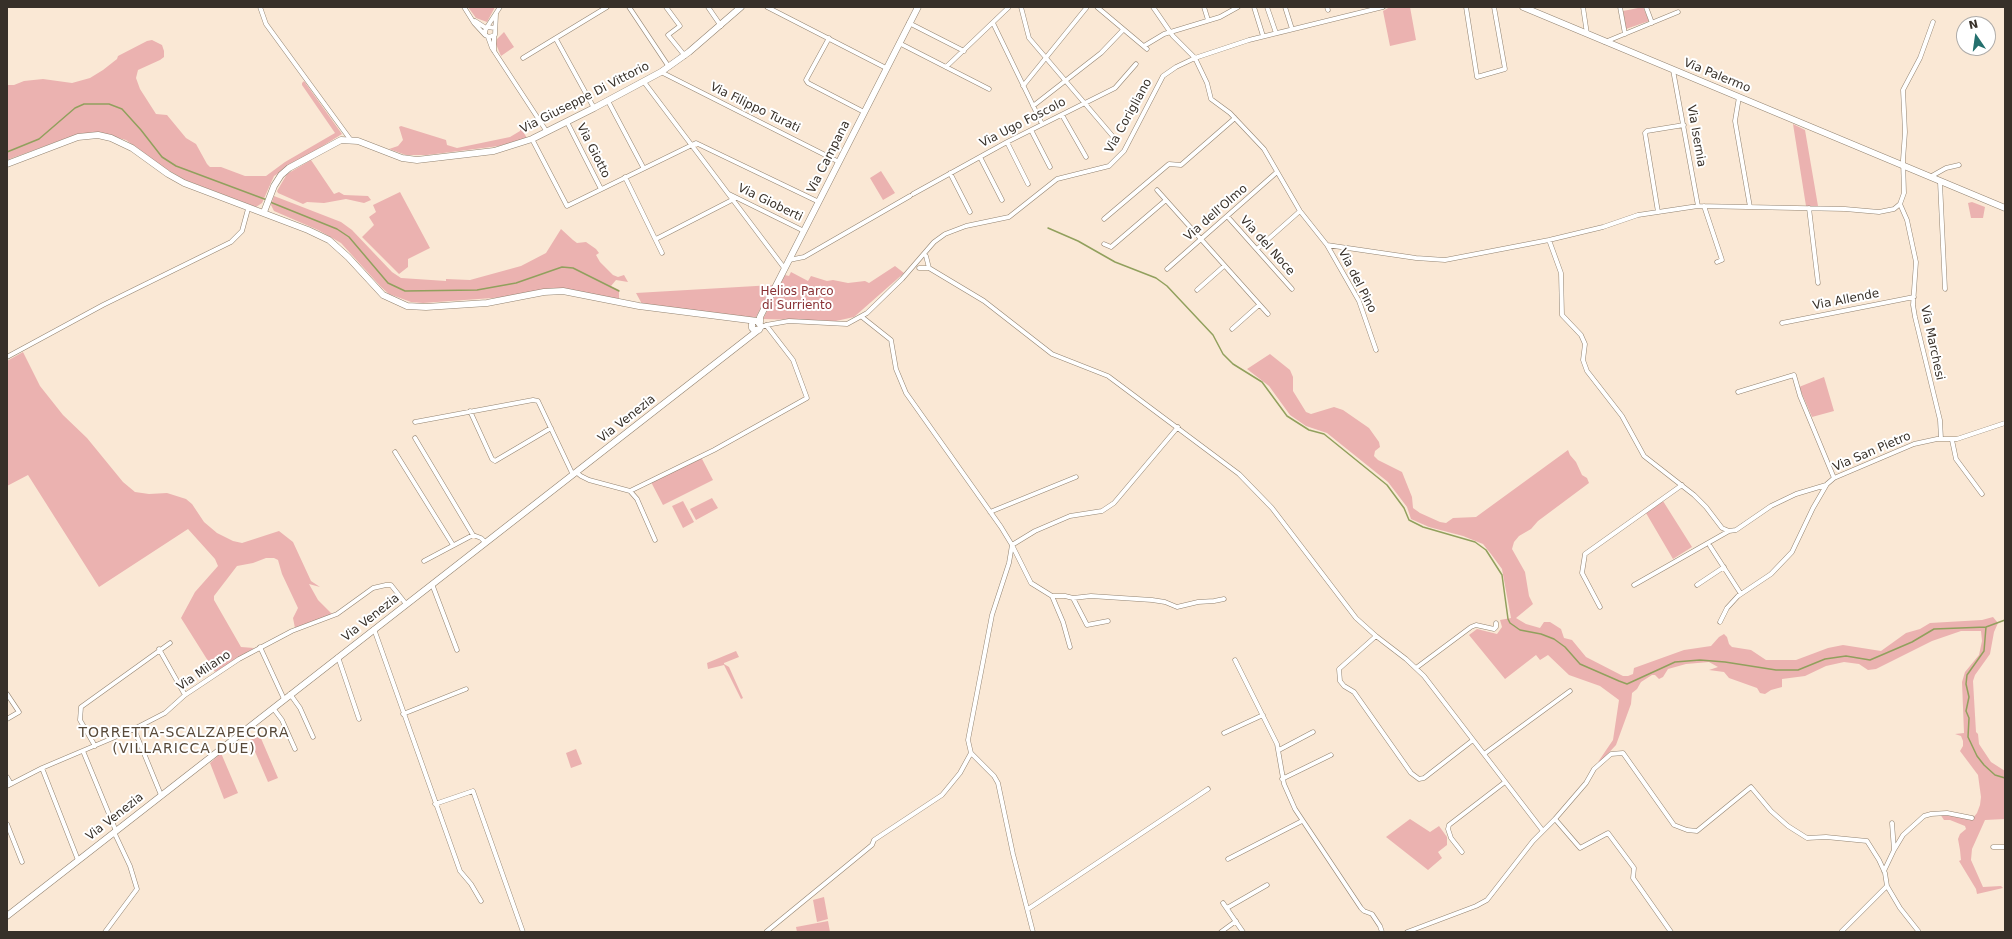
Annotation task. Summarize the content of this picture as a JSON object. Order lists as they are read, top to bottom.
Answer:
{
  "streets": {
    "main road": [
      "Via Palermo",
      "Via Giuseppe Di Vittorio",
      "Via Campana",
      "Via Venezia"
    ],
    "street": [
      "Via Filippo Turati",
      "Via Corigliano",
      "Via Ugo Foscolo",
      "Via Isernia",
      "Via Giotto",
      "Via Gioberti",
      "Via dell'Olmo",
      "Via del Noce",
      "Via del Pino",
      "Via Allende",
      "Via Marchesi",
      "Via San Pietro",
      "Via Milano"
    ]
  },
  "crossings": [
    ["Via Palermo", "Via Isernia"],
    ["Via Giuseppe Di Vittorio", "Via Filippo Turati"],
    ["Via Giuseppe Di Vittorio", "Via Giotto"],
    ["Via Filippo Turati", "Via Campana"],
    ["Via Corigliano", "Via Campana"],
    ["Via Corigliano", "Via del Pino"],
    ["Via Ugo Foscolo", "Via Campana"],
    ["Via Campana", "Via Gioberti"],
    ["Via Campana", "Via Venezia"],
    ["Via dell'Olmo", "Via del Noce"],
    ["Via dell'Olmo", "Via del Pino"],
    ["Via Allende", "Via Marchesi"],
    ["Via Marchesi", "Via San Pietro"],
    ["Via Venezia", "Via Milano"]
  ],
  "districts": ["TORRETTA-SCALZAPECORA (VILLARICCA DUE)"],
  "parks": ["Helios Parco di Surriento"],
  "north": "top"
}
